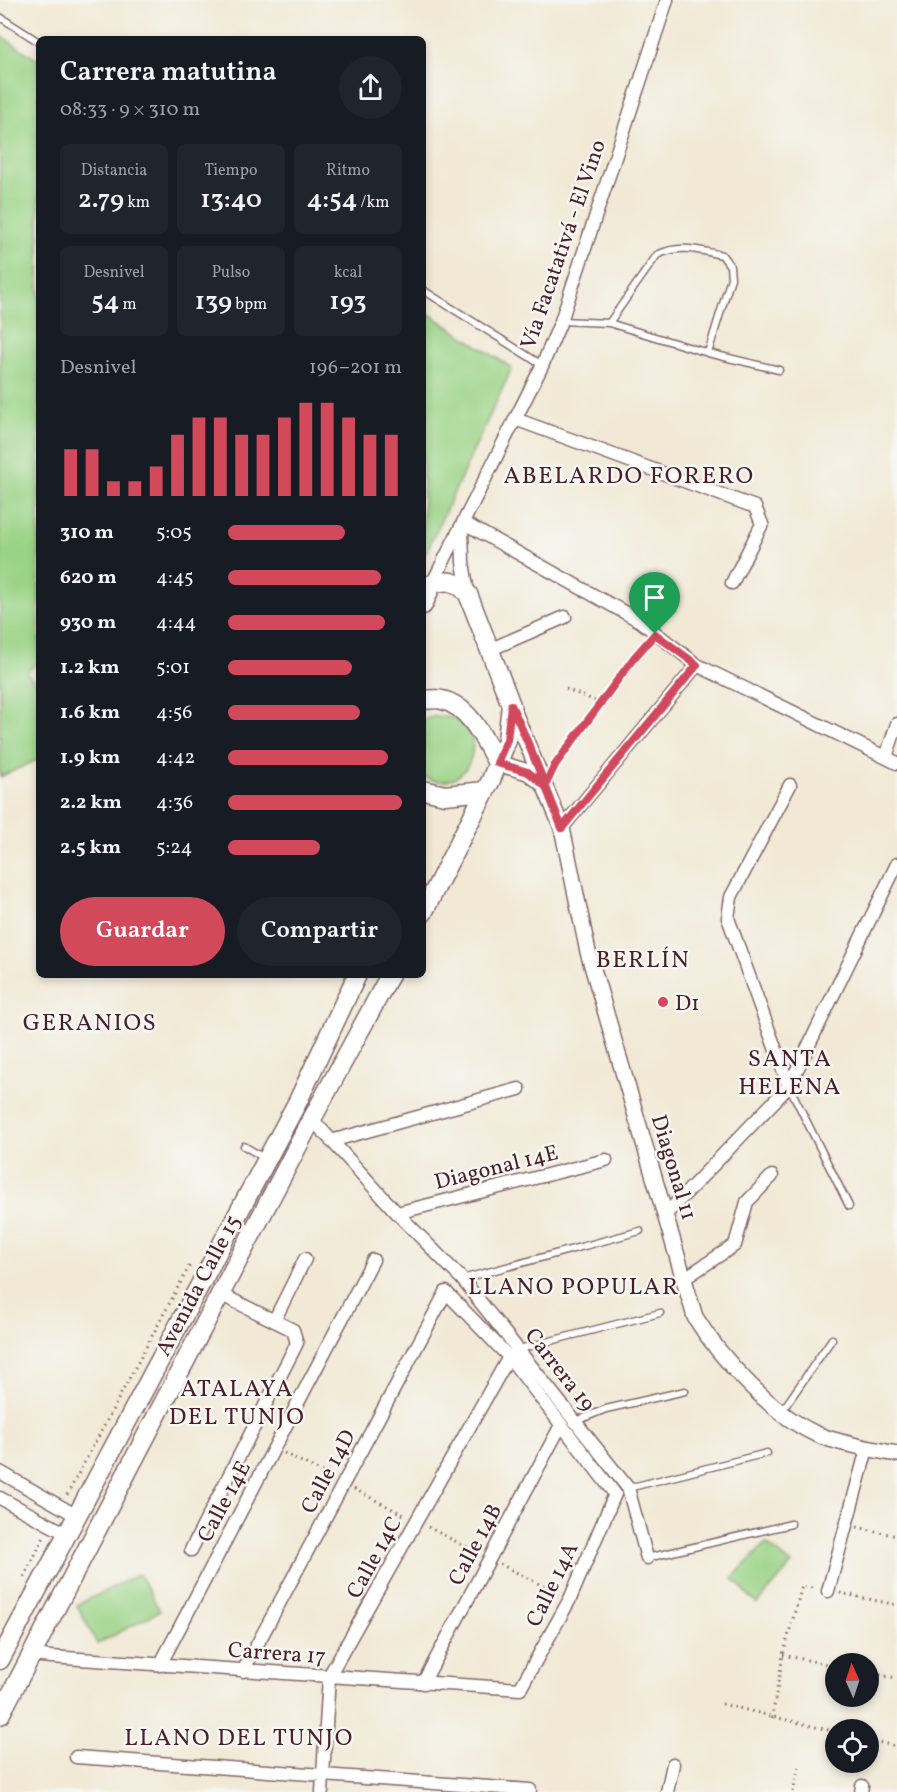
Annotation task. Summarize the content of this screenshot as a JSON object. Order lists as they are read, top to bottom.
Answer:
{
  "streets": {
    "main road": ["Avenida Calle 15"],
    "street": [
      "Vía Facatativá - El Vino",
      "Diagonal 14E",
      "Diagonal 11",
      "Carrera 19",
      "Calle 14D",
      "Calle 14E",
      "Calle 14B",
      "Calle 14C",
      "Calle 14A",
      "Carrera 17"
    ]
  },
  "crossings": [
    ["Diagonal 14E", "Carrera 19"],
    ["Avenida Calle 15", "Carrera 19"],
    ["Avenida Calle 15", "Carrera 17"],
    ["Carrera 19", "Calle 14D"],
    ["Carrera 19", "Calle 14C"],
    ["Calle 14D", "Calle 14C"],
    ["Calle 14D", "Carrera 17"],
    ["Calle 14E", "Carrera 17"],
    ["Calle 14B", "Calle 14A"],
    ["Calle 14B", "Carrera 17"],
    ["Calle 14C", "Carrera 17"],
    ["Calle 14A", "Carrera 17"]
  ],
  "districts": [
    "ABELARDO FORERO",
    "BERLÍN",
    "GERANIOS",
    "SANTA HELENA",
    "LLANO POPULAR",
    "ATALAYA DEL TUNJO",
    "LLANO DEL TUNJO"
  ],
  "places": ["D1"],
  "north": "top",
  "page": {
    "heading": ["Carrera matutina", "08:33 · 9 × 310 m"],
    "stats": [
      ["Distancia", "2.79 km"],
      ["Tiempo", "13:40"],
      ["Ritmo", "4:54 /km"],
      ["Desnivel", "54 m"],
      ["Pulso", "139 bpm"],
      ["kcal", "193"]
    ],
    "chart": ["Desnivel", "196–201 m"],
    "list": [
      {
        "name": "310 m",
        "note": "5:05"
      },
      {
        "name": "620 m",
        "note": "4:45"
      },
      {
        "name": "930 m",
        "note": "4:44"
      },
      {
        "name": "1.2 km",
        "note": "5:01"
      },
      {
        "name": "1.6 km",
        "note": "4:56"
      },
      {
        "name": "1.9 km",
        "note": "4:42"
      },
      {
        "name": "2.2 km",
        "note": "4:36"
      },
      {
        "name": "2.5 km",
        "note": "5:24"
      }
    ],
    "buttons": ["Guardar", "Compartir"]
  }
}
